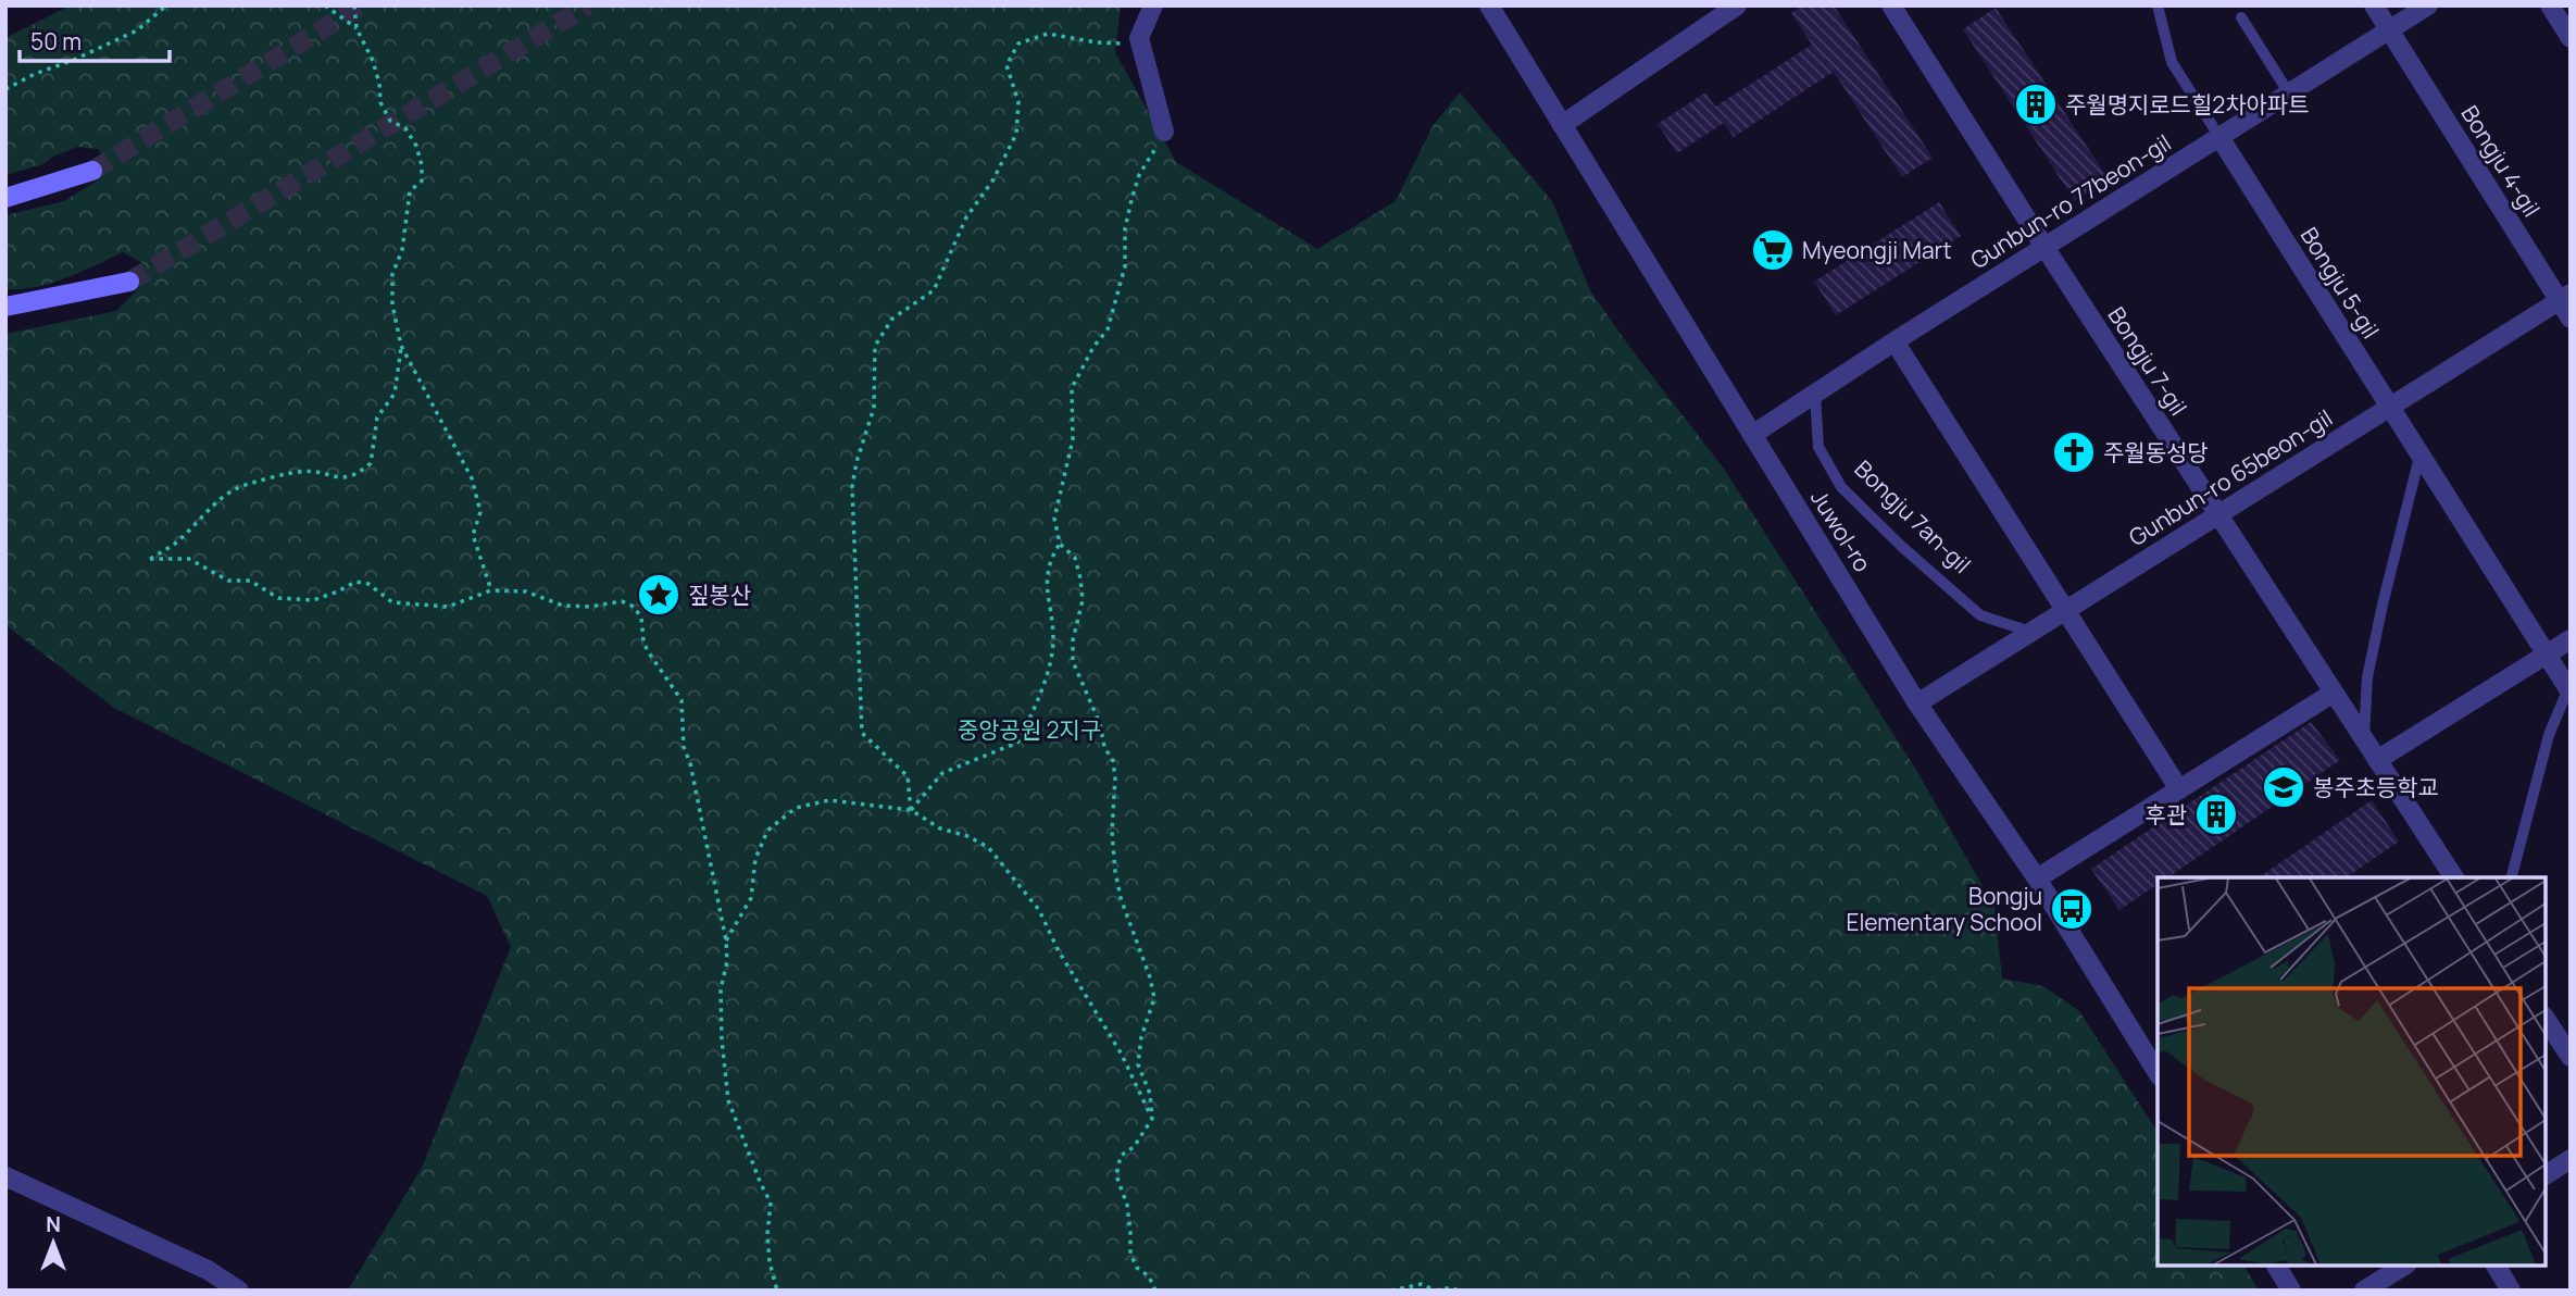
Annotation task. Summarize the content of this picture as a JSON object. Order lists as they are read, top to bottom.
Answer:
{
  "streets": {
    "street": [
      "Bongju 4-gil",
      "Gunbun-ro 77beon-gil",
      "Bongju 5-gil",
      "Bongju 7-gil",
      "Gunbun-ro 65beon-gil",
      "Juwol-ro"
    ],
    "lane": ["Bongju 7an-gil"]
  },
  "crossings": [
    ["Bongju 4-gil", "Gunbun-ro 77beon-gil"],
    ["Bongju 4-gil", "Gunbun-ro 65beon-gil"],
    ["Gunbun-ro 77beon-gil", "Bongju 5-gil"],
    ["Gunbun-ro 77beon-gil", "Bongju 7-gil"],
    ["Gunbun-ro 77beon-gil", "Bongju 7an-gil"],
    ["Gunbun-ro 77beon-gil", "Juwol-ro"],
    ["Bongju 5-gil", "Gunbun-ro 65beon-gil"],
    ["Bongju 7-gil", "Gunbun-ro 65beon-gil"],
    ["Gunbun-ro 65beon-gil", "Bongju 7an-gil"],
    ["Gunbun-ro 65beon-gil", "Juwol-ro"]
  ],
  "parks": ["중앙공원 2지구"],
  "places": {
    "building": ["주월명지로드힐2차아파트", "후관"],
    "supermarket": ["Myeongji Mart"],
    "church": ["주월동성당"],
    "place": ["짚봉산"],
    "school or university": ["봉주초등학교"],
    "bus stop": ["Bongju Elementary School"]
  },
  "scale_bar": "50 m",
  "north": "top"
}
